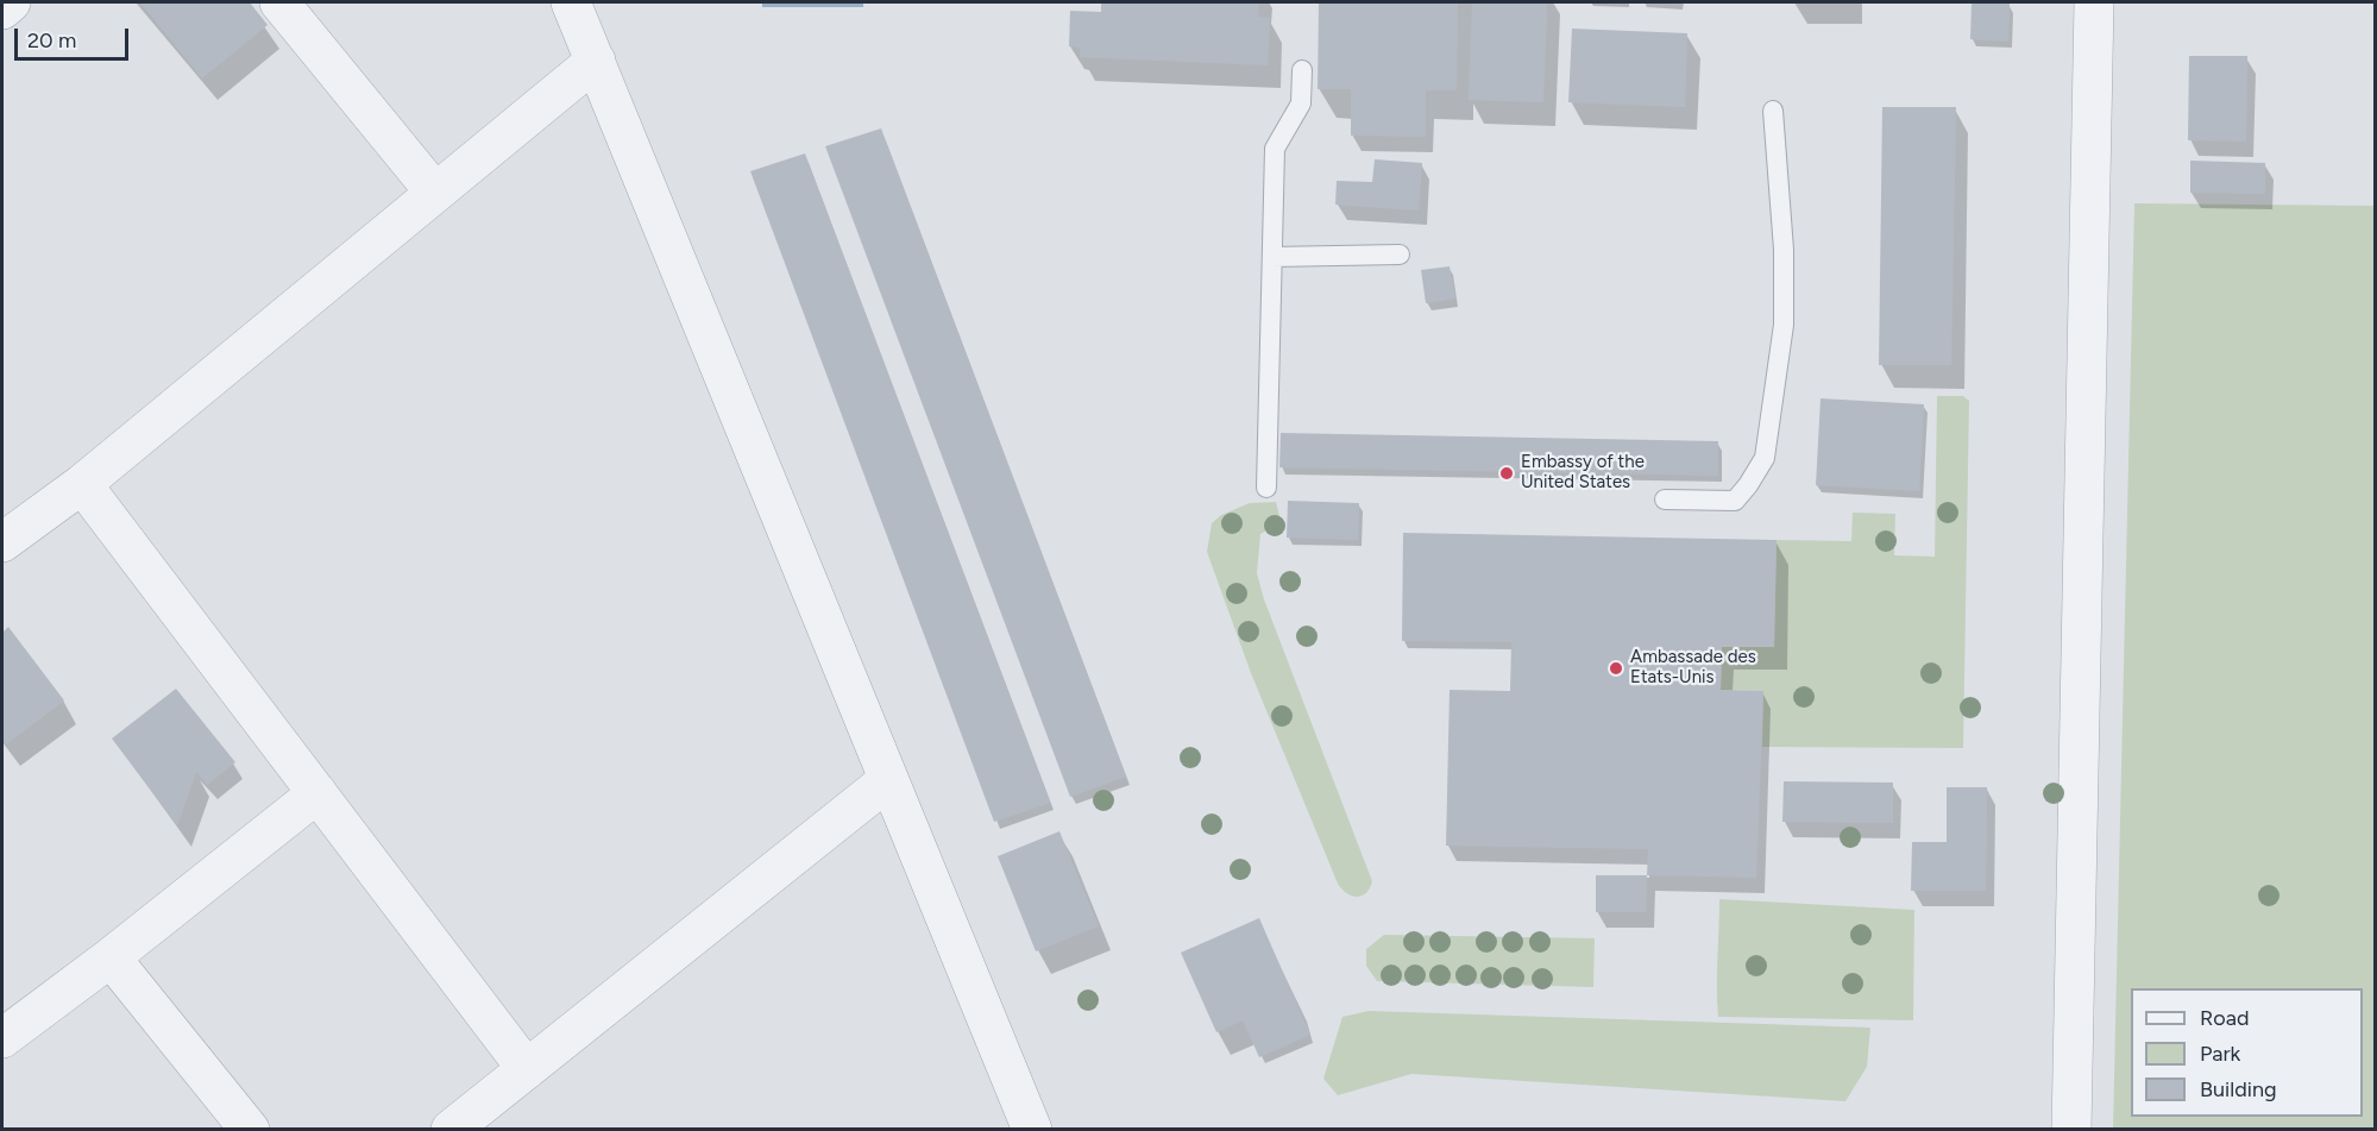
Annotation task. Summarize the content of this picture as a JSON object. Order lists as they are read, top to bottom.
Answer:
{
  "places": ["Embassy of the United States", "Ambassade des Etats-Unis"],
  "legend": ["Road", "Park", "Building"],
  "scale_bar": "20 m"
}
